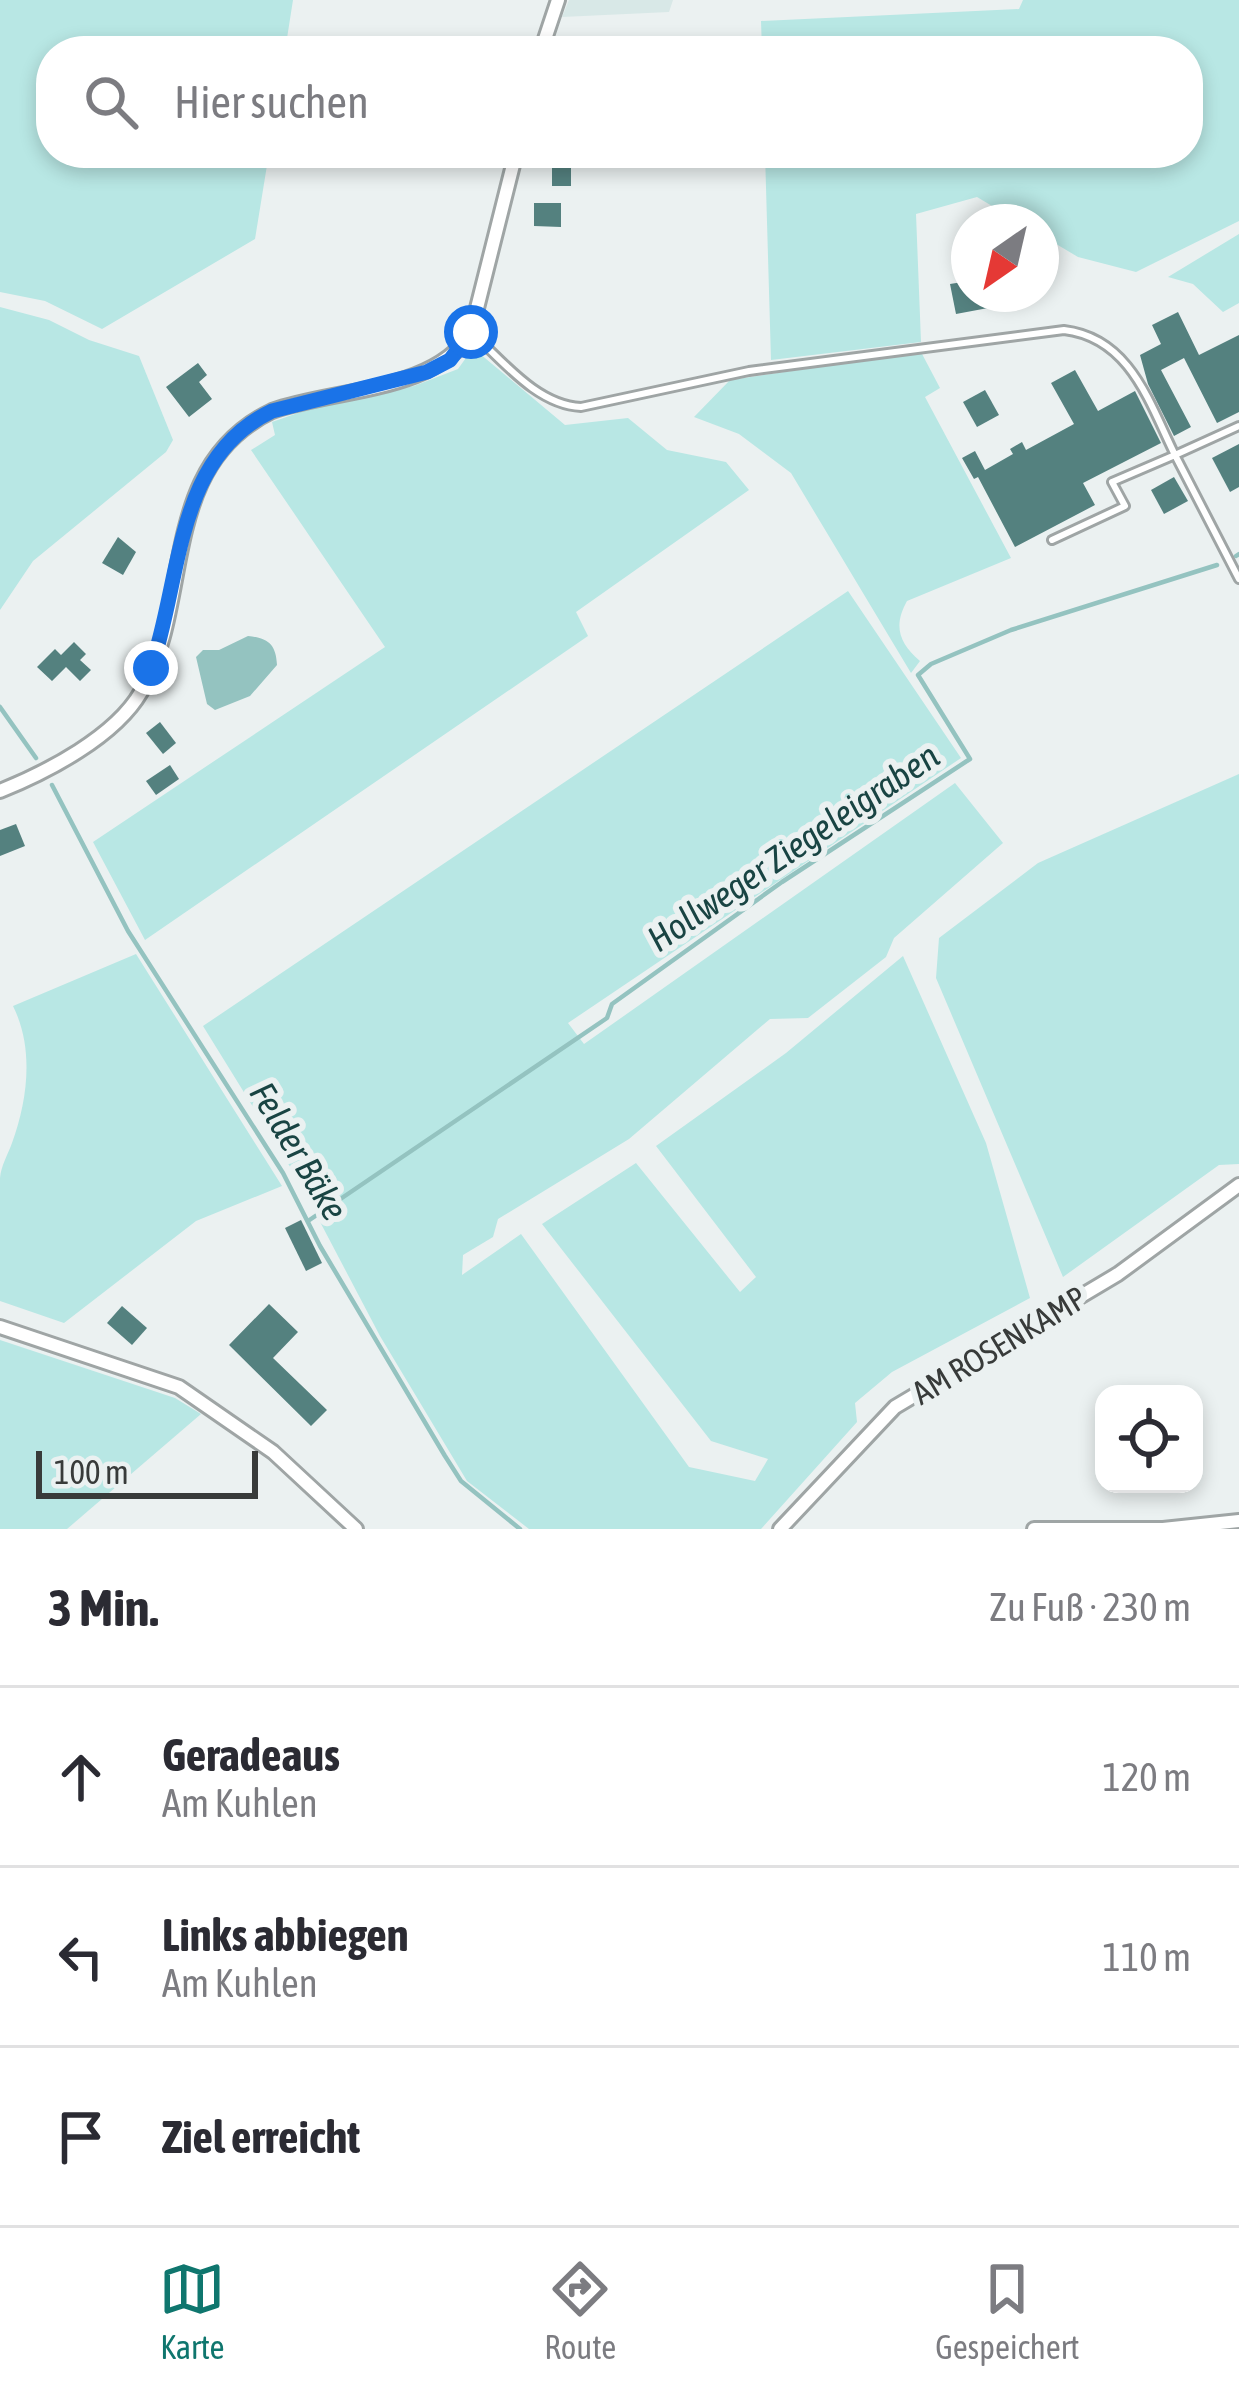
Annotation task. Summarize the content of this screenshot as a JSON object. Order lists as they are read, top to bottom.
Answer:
{
  "streets": {
    "street": ["AM ROSENKAMP"]
  },
  "water": ["Hollweger Ziegeleigraben", "Felder Bäke"],
  "scale_bar": "100 m",
  "north": "bottom left",
  "page": {
    "search": "Hier suchen",
    "scale": "100 m",
    "heading": ["3 Min.", "Zu Fuß · 230 m"],
    "list": [
      ["Geradeaus", "Am Kuhlen", "120 m"],
      ["Links abbiegen", "Am Kuhlen", "110 m"],
      "Ziel erreicht"
    ],
    "nav": ["Karte", "Route", "Gespeichert"]
  }
}
